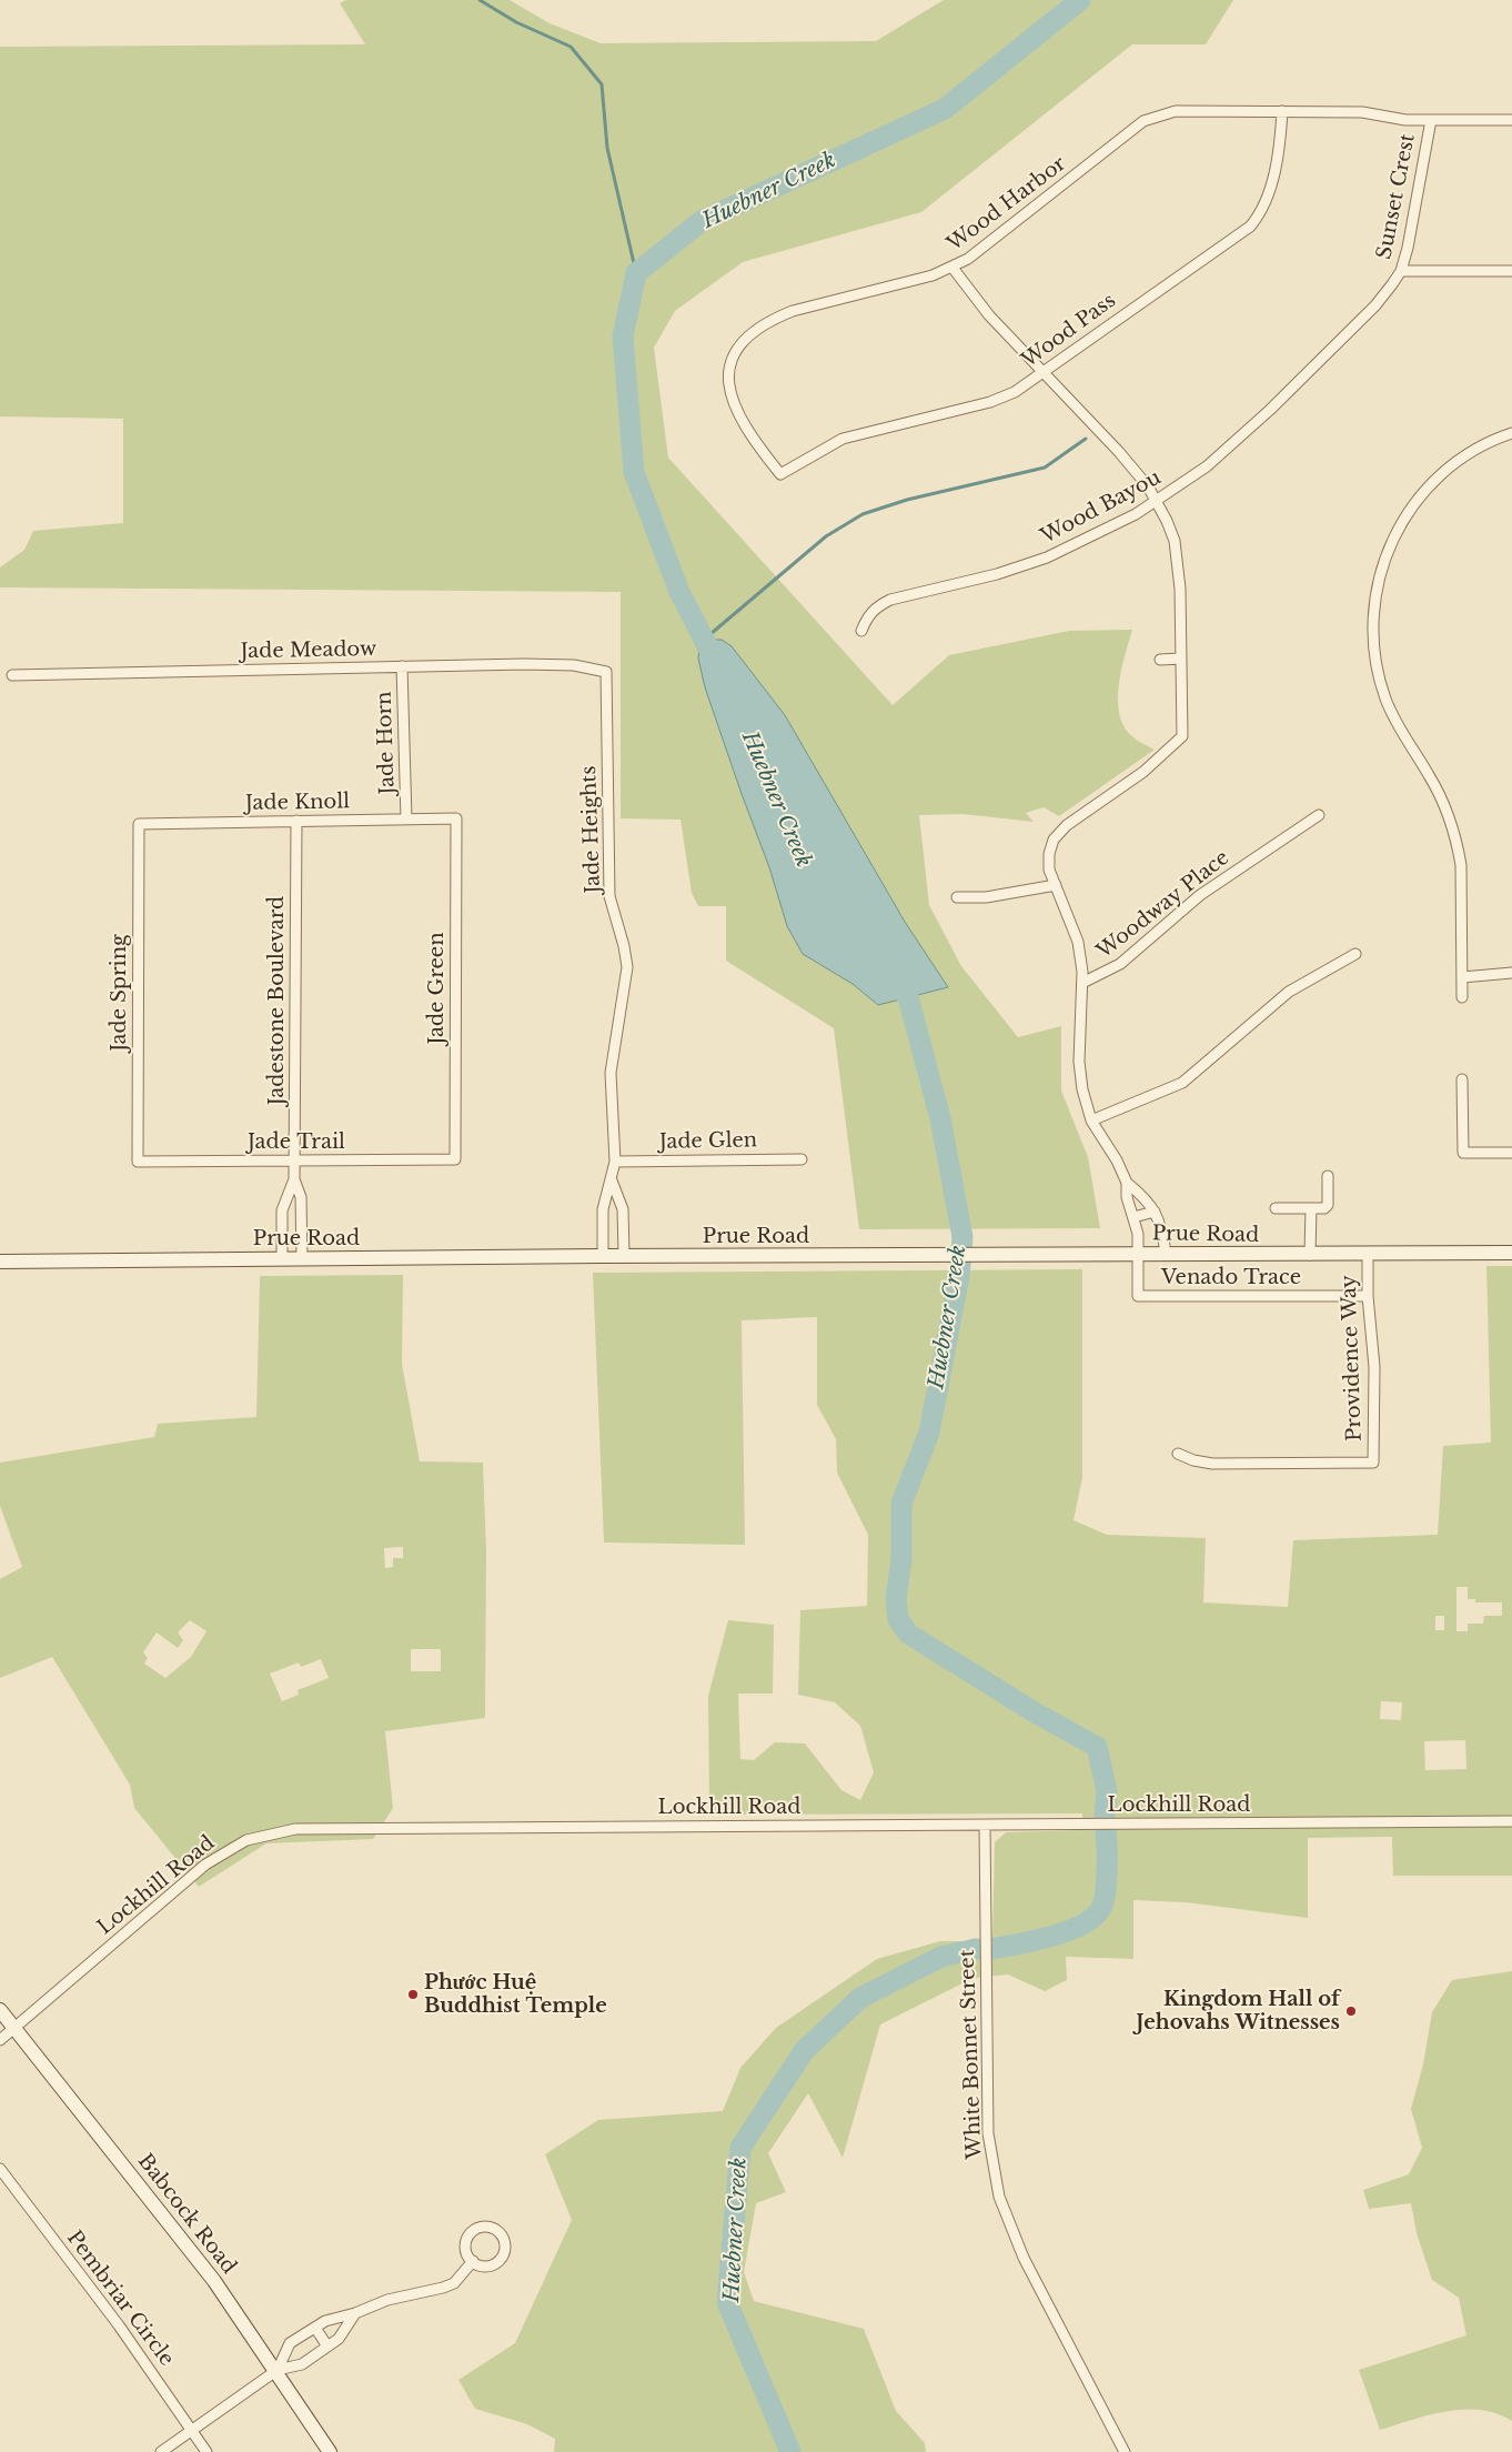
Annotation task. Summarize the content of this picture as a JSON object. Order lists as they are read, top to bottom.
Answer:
{
  "streets": {
    "main road": ["Prue Road", "Babcock Road"],
    "street": [
      "Sunset Crest",
      "Wood Harbor",
      "Wood Pass",
      "Wood Bayou",
      "Jade Meadow",
      "Jade Horn",
      "Jade Knoll",
      "Jade Heights",
      "Woodway Place",
      "Jade Green",
      "Jade Spring",
      "Jadestone Boulevard",
      "Jade Glen",
      "Jade Trail",
      "Venado Trace",
      "Providence Way",
      "Lockhill Road",
      "White Bonnet Street",
      "Pembriar Circle"
    ]
  },
  "crossings": [
    ["Sunset Crest", "Wood Harbor"],
    ["Sunset Crest", "Wood Bayou"],
    ["Wood Harbor", "Wood Pass"],
    ["Jade Meadow", "Jade Horn"],
    ["Jade Meadow", "Jade Heights"],
    ["Jade Horn", "Jade Knoll"],
    ["Jade Knoll", "Jade Green"],
    ["Jade Knoll", "Jade Spring"],
    ["Jade Knoll", "Jadestone Boulevard"],
    ["Jade Heights", "Jade Glen"],
    ["Jade Heights", "Prue Road"],
    ["Jade Green", "Jade Trail"],
    ["Jade Spring", "Jade Trail"],
    ["Jadestone Boulevard", "Jade Trail"],
    ["Jadestone Boulevard", "Prue Road"],
    ["Prue Road", "Venado Trace"],
    ["Prue Road", "Providence Way"],
    ["Venado Trace", "Providence Way"],
    ["Lockhill Road", "White Bonnet Street"],
    ["Lockhill Road", "Babcock Road"]
  ],
  "water": ["Huebner Creek"],
  "places": ["Phước Huệ Buddhist Temple", "Kingdom Hall of Jehovahs Witnesses"]
}
